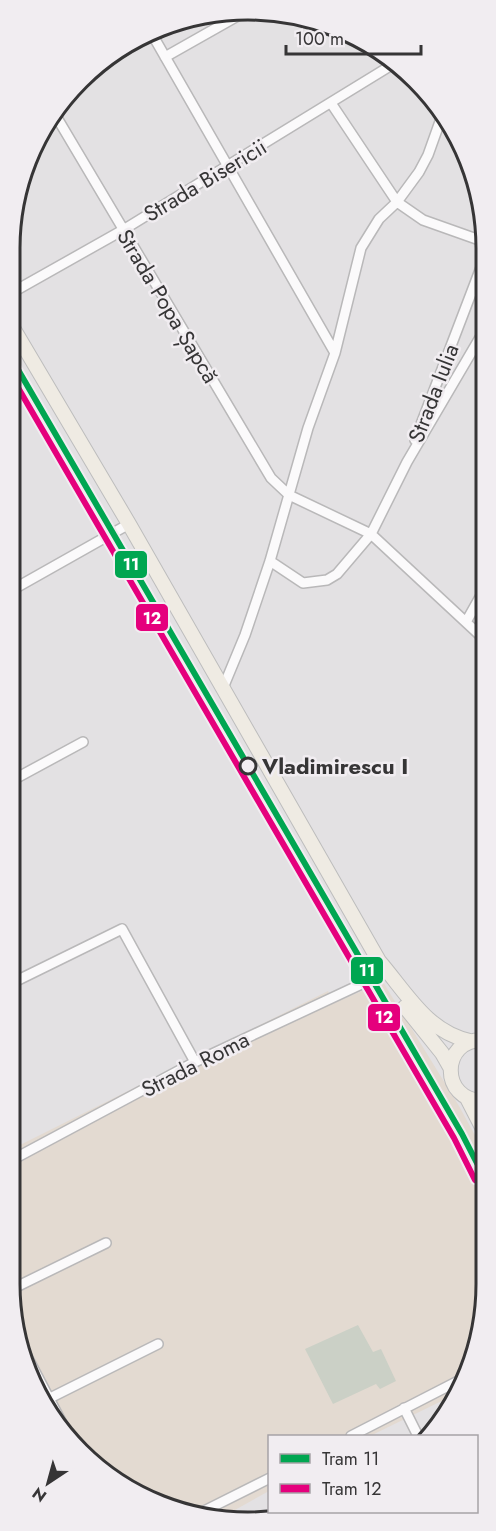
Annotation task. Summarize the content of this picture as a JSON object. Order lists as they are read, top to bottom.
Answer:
{
  "streets": {
    "street": [
      "Strada Bisericii",
      "Strada Popa Șapcă",
      "Strada Iulia",
      "Strada Roma"
    ]
  },
  "crossings": [
    ["Strada Bisericii", "Strada Popa Șapcă"]
  ],
  "places": ["Vladimirescu I"],
  "lines": ["tram line 11", "tram line 12"],
  "legend": ["Tram 11", "Tram 12"],
  "scale_bar": "100 m",
  "north": "bottom left"
}
